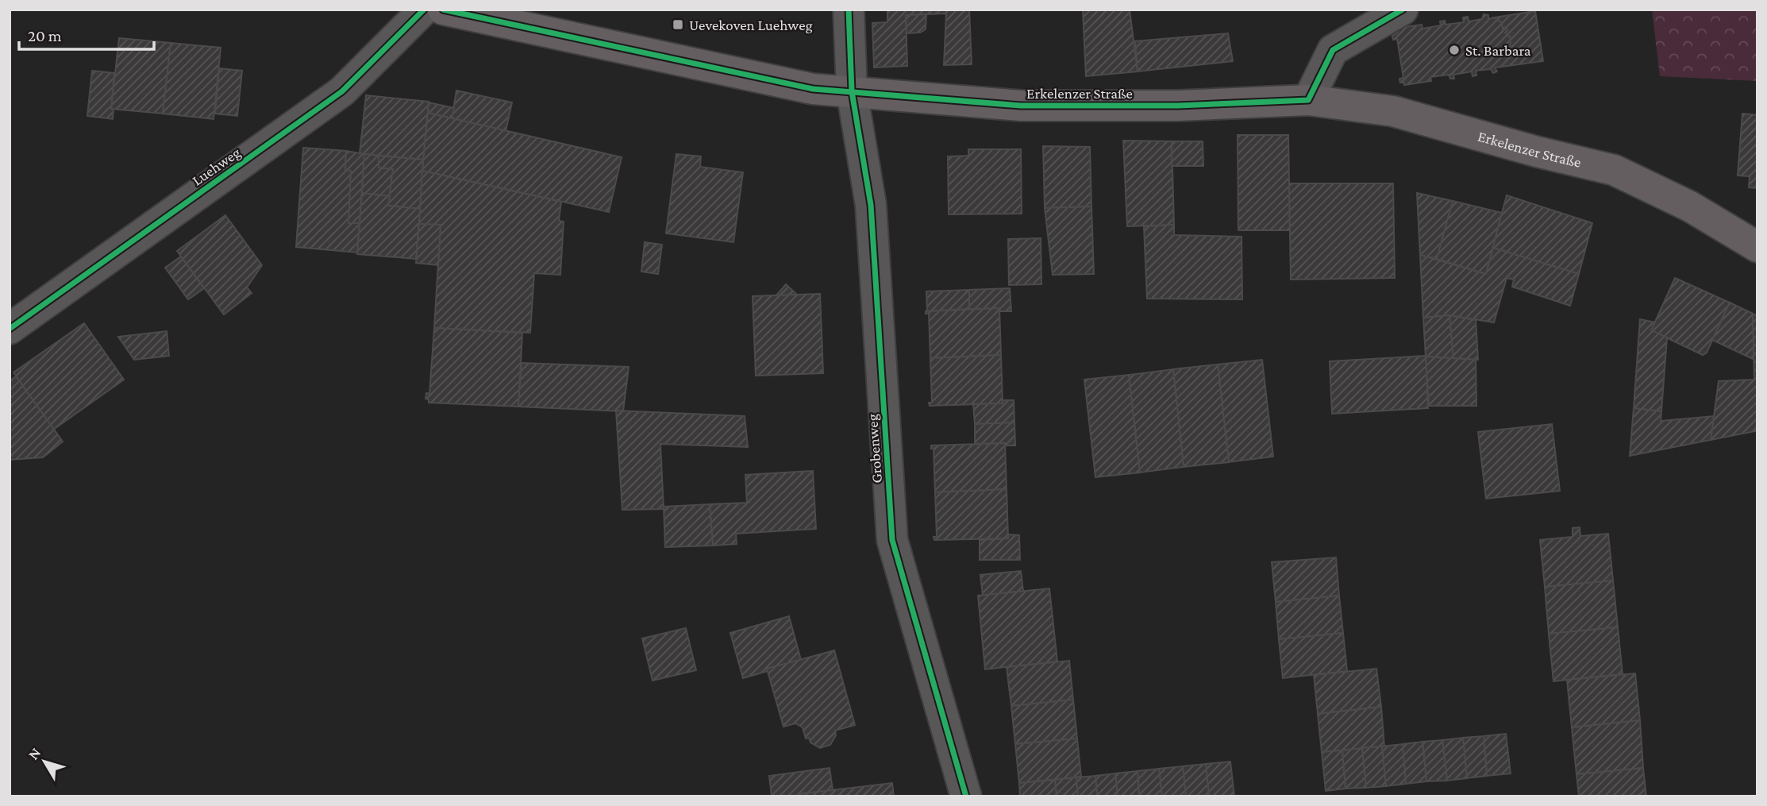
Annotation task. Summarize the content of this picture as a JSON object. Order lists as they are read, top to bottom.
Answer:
{
  "streets": {
    "main road": ["Erkelenzer Straße"],
    "street": ["Luehweg", "Grobenweg"]
  },
  "crossings": [
    ["Erkelenzer Straße", "Grobenweg"]
  ],
  "places": {
    "transit": ["Uevekoven Luehweg"],
    "other": ["St. Barbara"]
  },
  "scale_bar": "20 m",
  "north": "top left"
}
